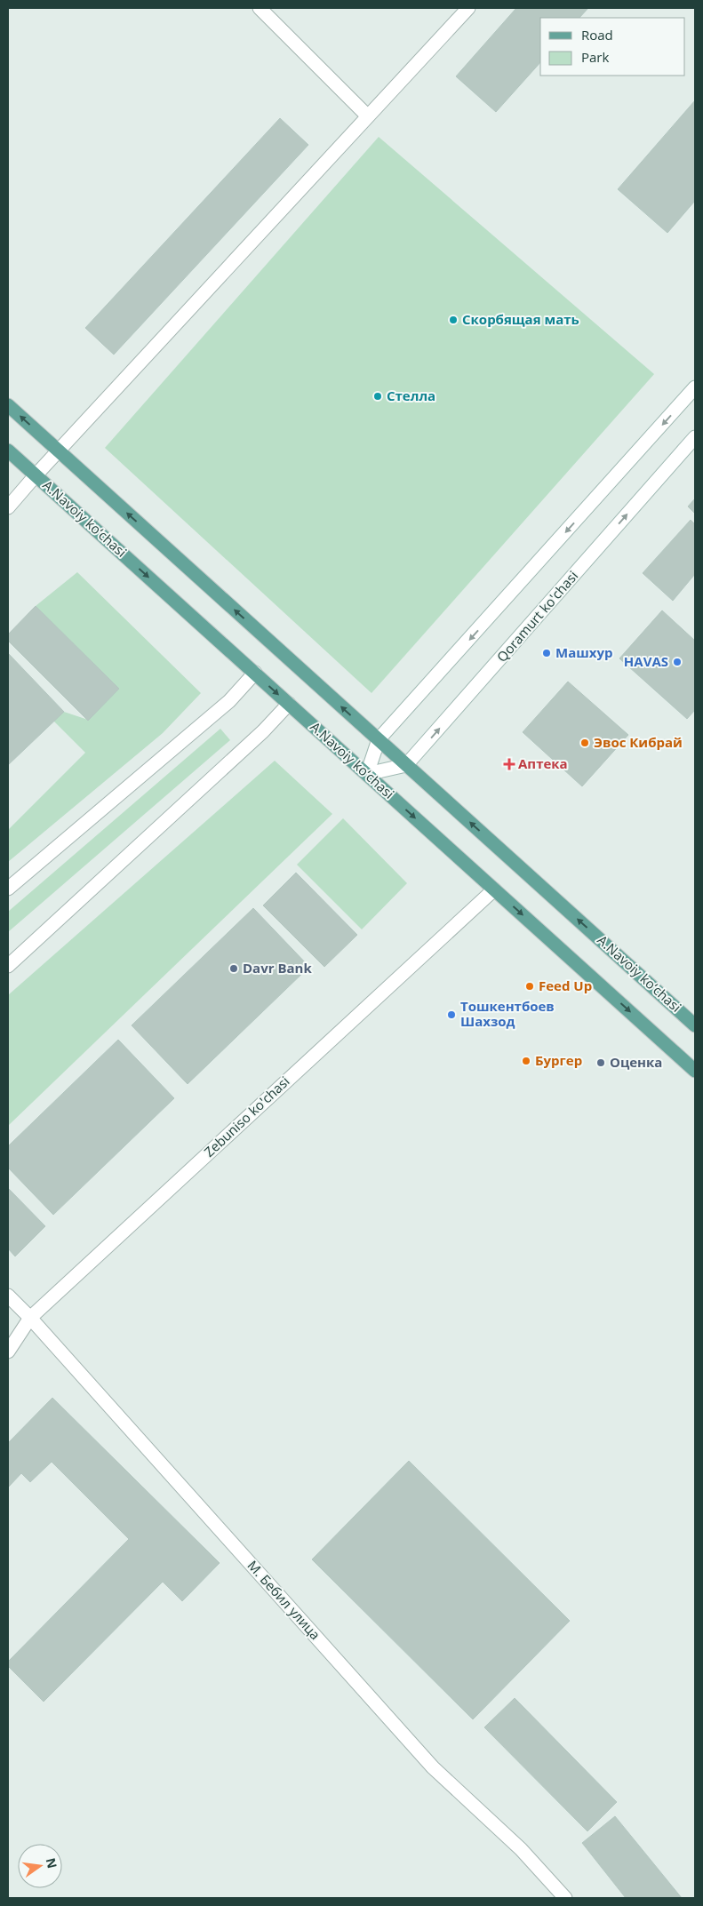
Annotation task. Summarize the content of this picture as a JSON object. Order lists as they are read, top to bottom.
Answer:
{
  "streets": {
    "main road": ["A.Navoiy ko‘chasi"],
    "street": ["Qoramurt ko'chasi", "Zebuniso ko'chasi", "М. Бебил улица"]
  },
  "crossings": [
    ["A.Navoiy ko‘chasi", "Qoramurt ko'chasi"],
    ["A.Navoiy ko‘chasi", "Zebuniso ko'chasi"],
    ["Zebuniso ko'chasi", "М. Бебил улица"]
  ],
  "places": {
    "other": [
      "Скорбящая мать",
      "Стелла",
      "Машхур",
      "HAVAS",
      "Эвос Кибрай",
      "Davr Bank",
      "Feed Up",
      "Тошкентбоев Шахзод",
      "Бургер",
      "Оценка"
    ],
    "health": ["Аптека"]
  },
  "legend": ["Road", "Park"],
  "north": "right"
}
